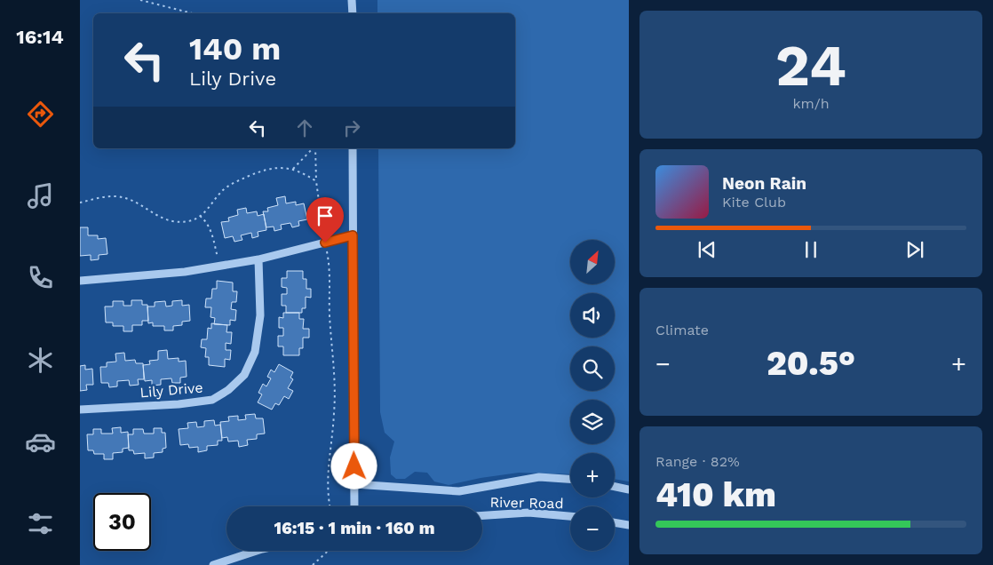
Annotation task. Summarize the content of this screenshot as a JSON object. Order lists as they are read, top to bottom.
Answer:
{
  "streets": {
    "street": ["Lily Drive", "River Road"]
  },
  "north": "top right",
  "page": {
    "tabs": "16:14",
    "tile": [
      ["24", "km/h"],
      "Climate",
      ["Range · 82%", "410 km"]
    ],
    "turn": ["140 m", "Lily Drive"],
    "song": ["Neon Rain", "Kite Club"],
    "map_buttons": ["+", "−"],
    "heat": ["−", "20.5°", "+"],
    "limit": "30",
    "trip": "16:15 · 1 min · 160 m"
  }
}
